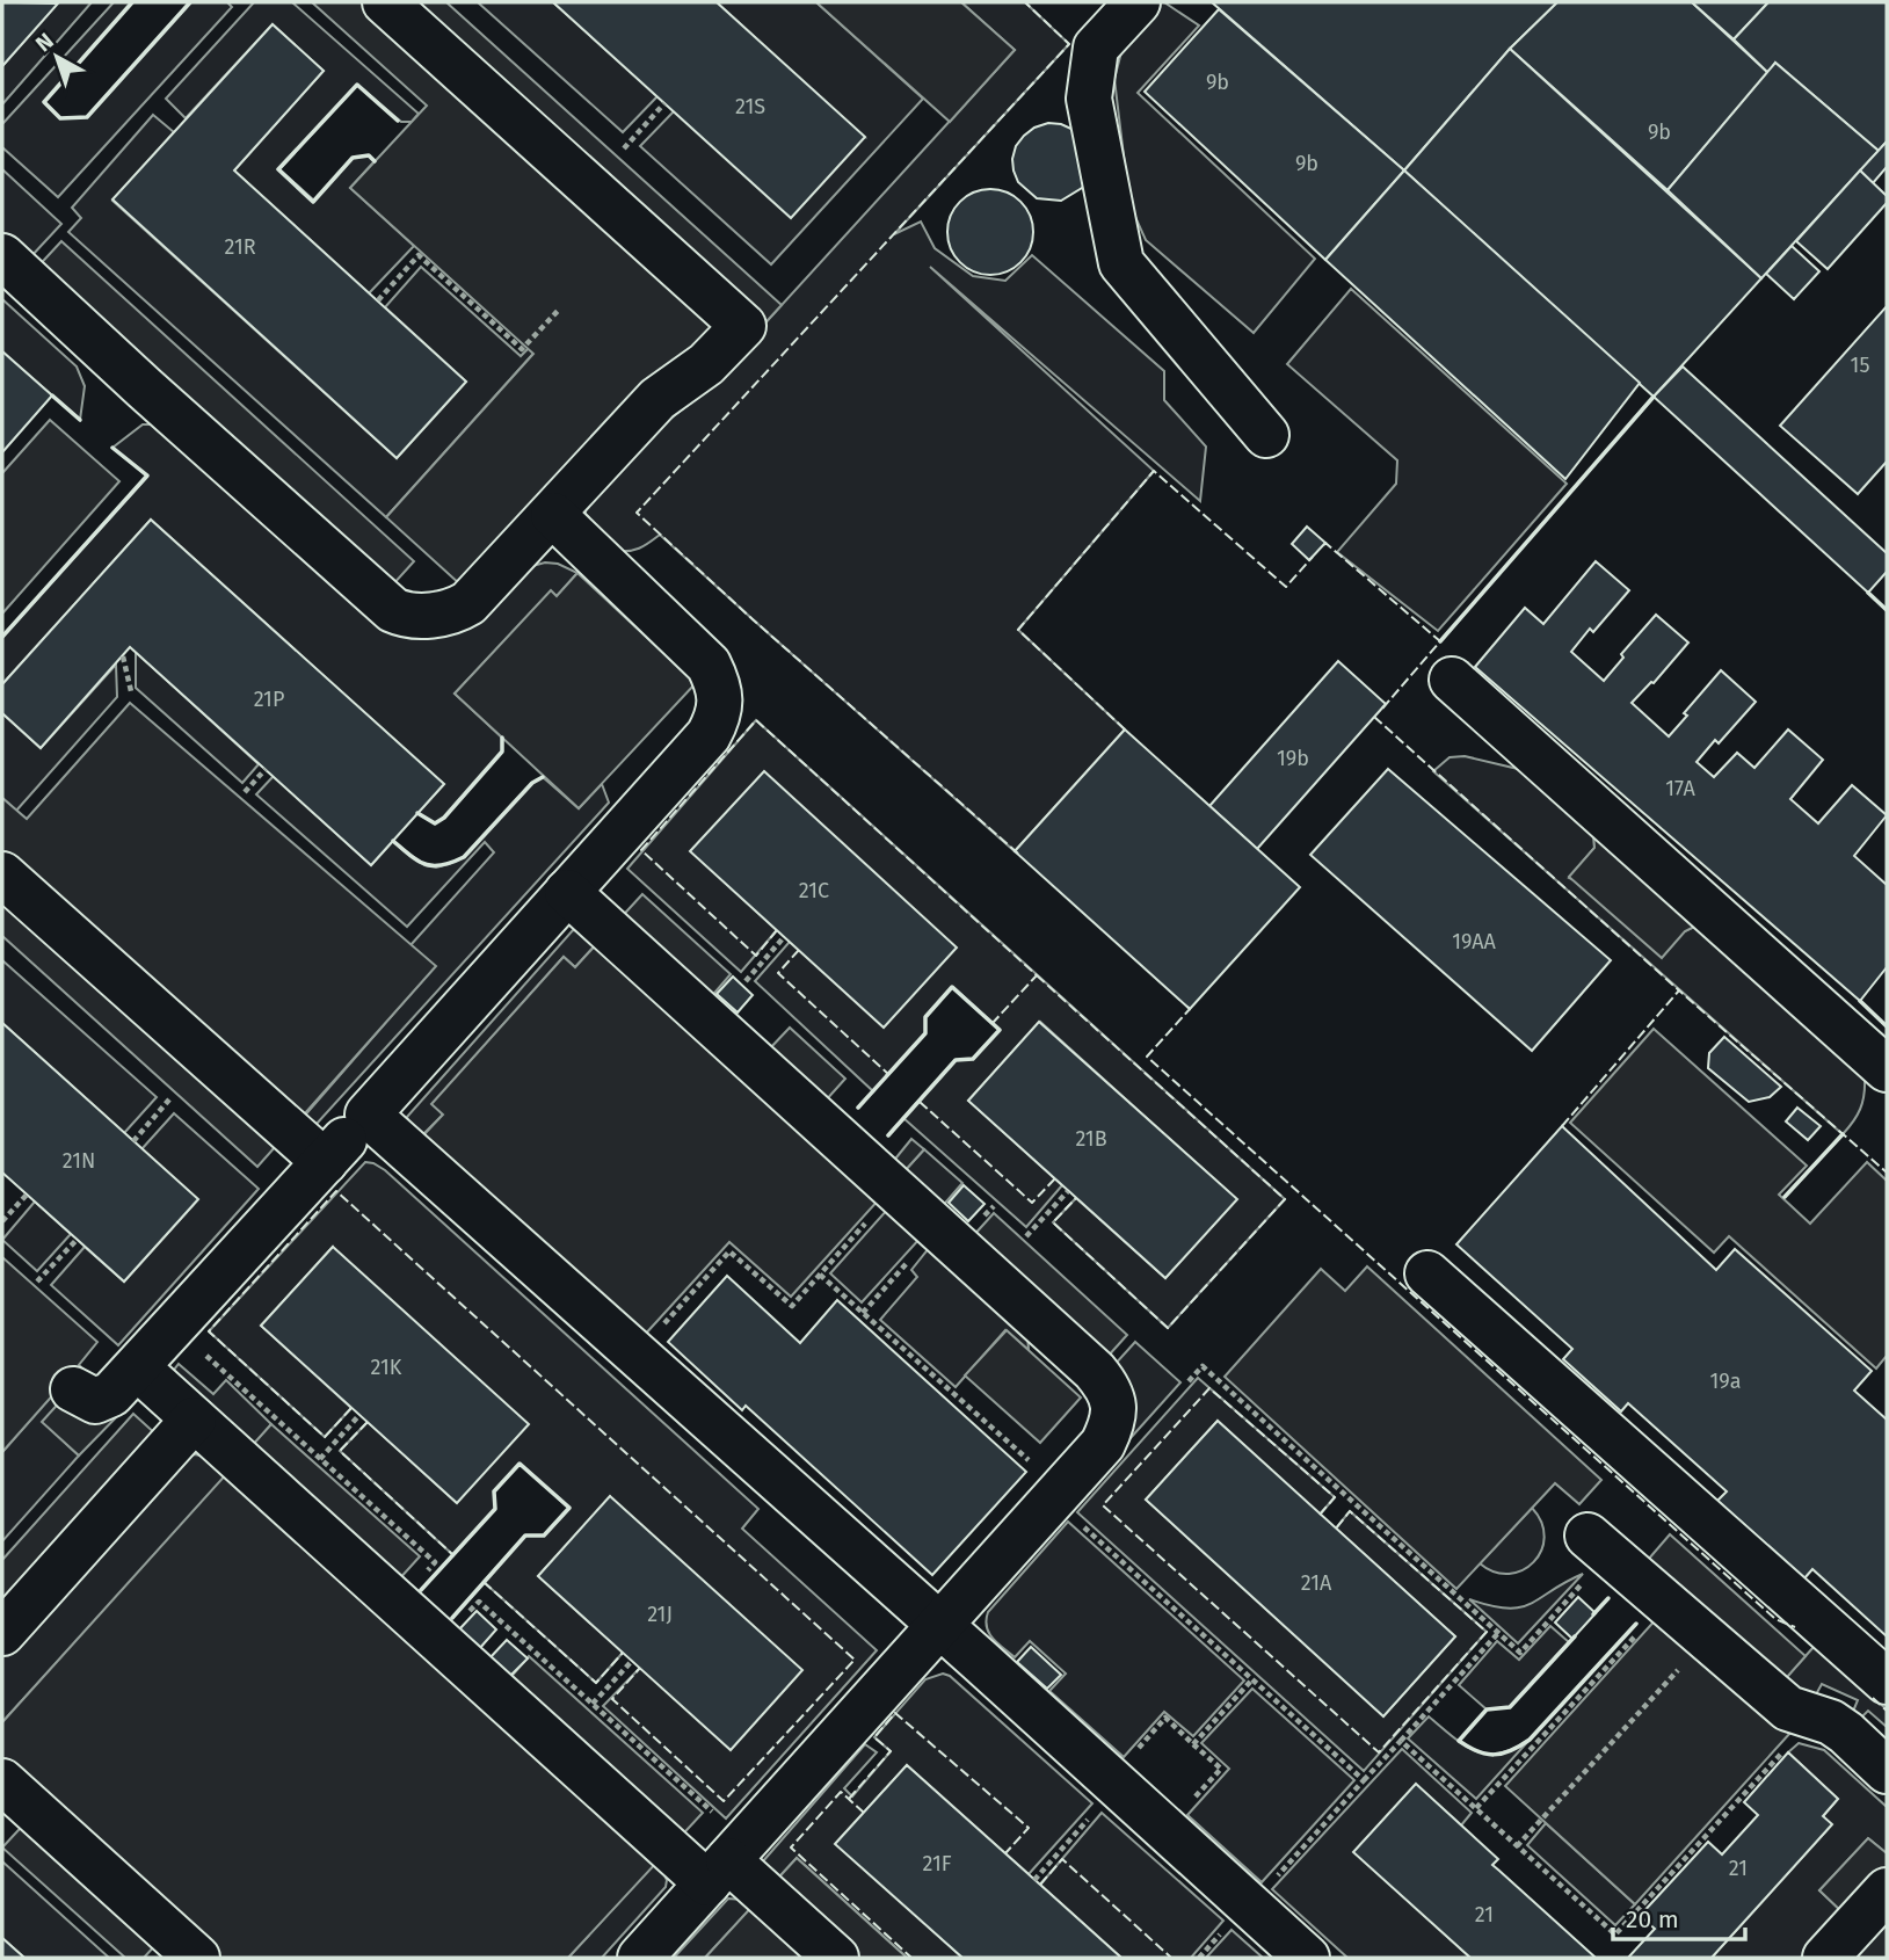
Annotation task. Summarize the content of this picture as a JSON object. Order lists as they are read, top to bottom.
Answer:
{
  "house_numbers": [
    "9b",
    "21S",
    "9b",
    "9b",
    "21R",
    "15",
    "21P",
    "19b",
    "17A",
    "21C",
    "19AA",
    "21B",
    "21N",
    "21K",
    "19a",
    "21A",
    "21J",
    "21F",
    "21",
    "21"
  ],
  "scale_bar": "20 m",
  "north": "top left"
}
